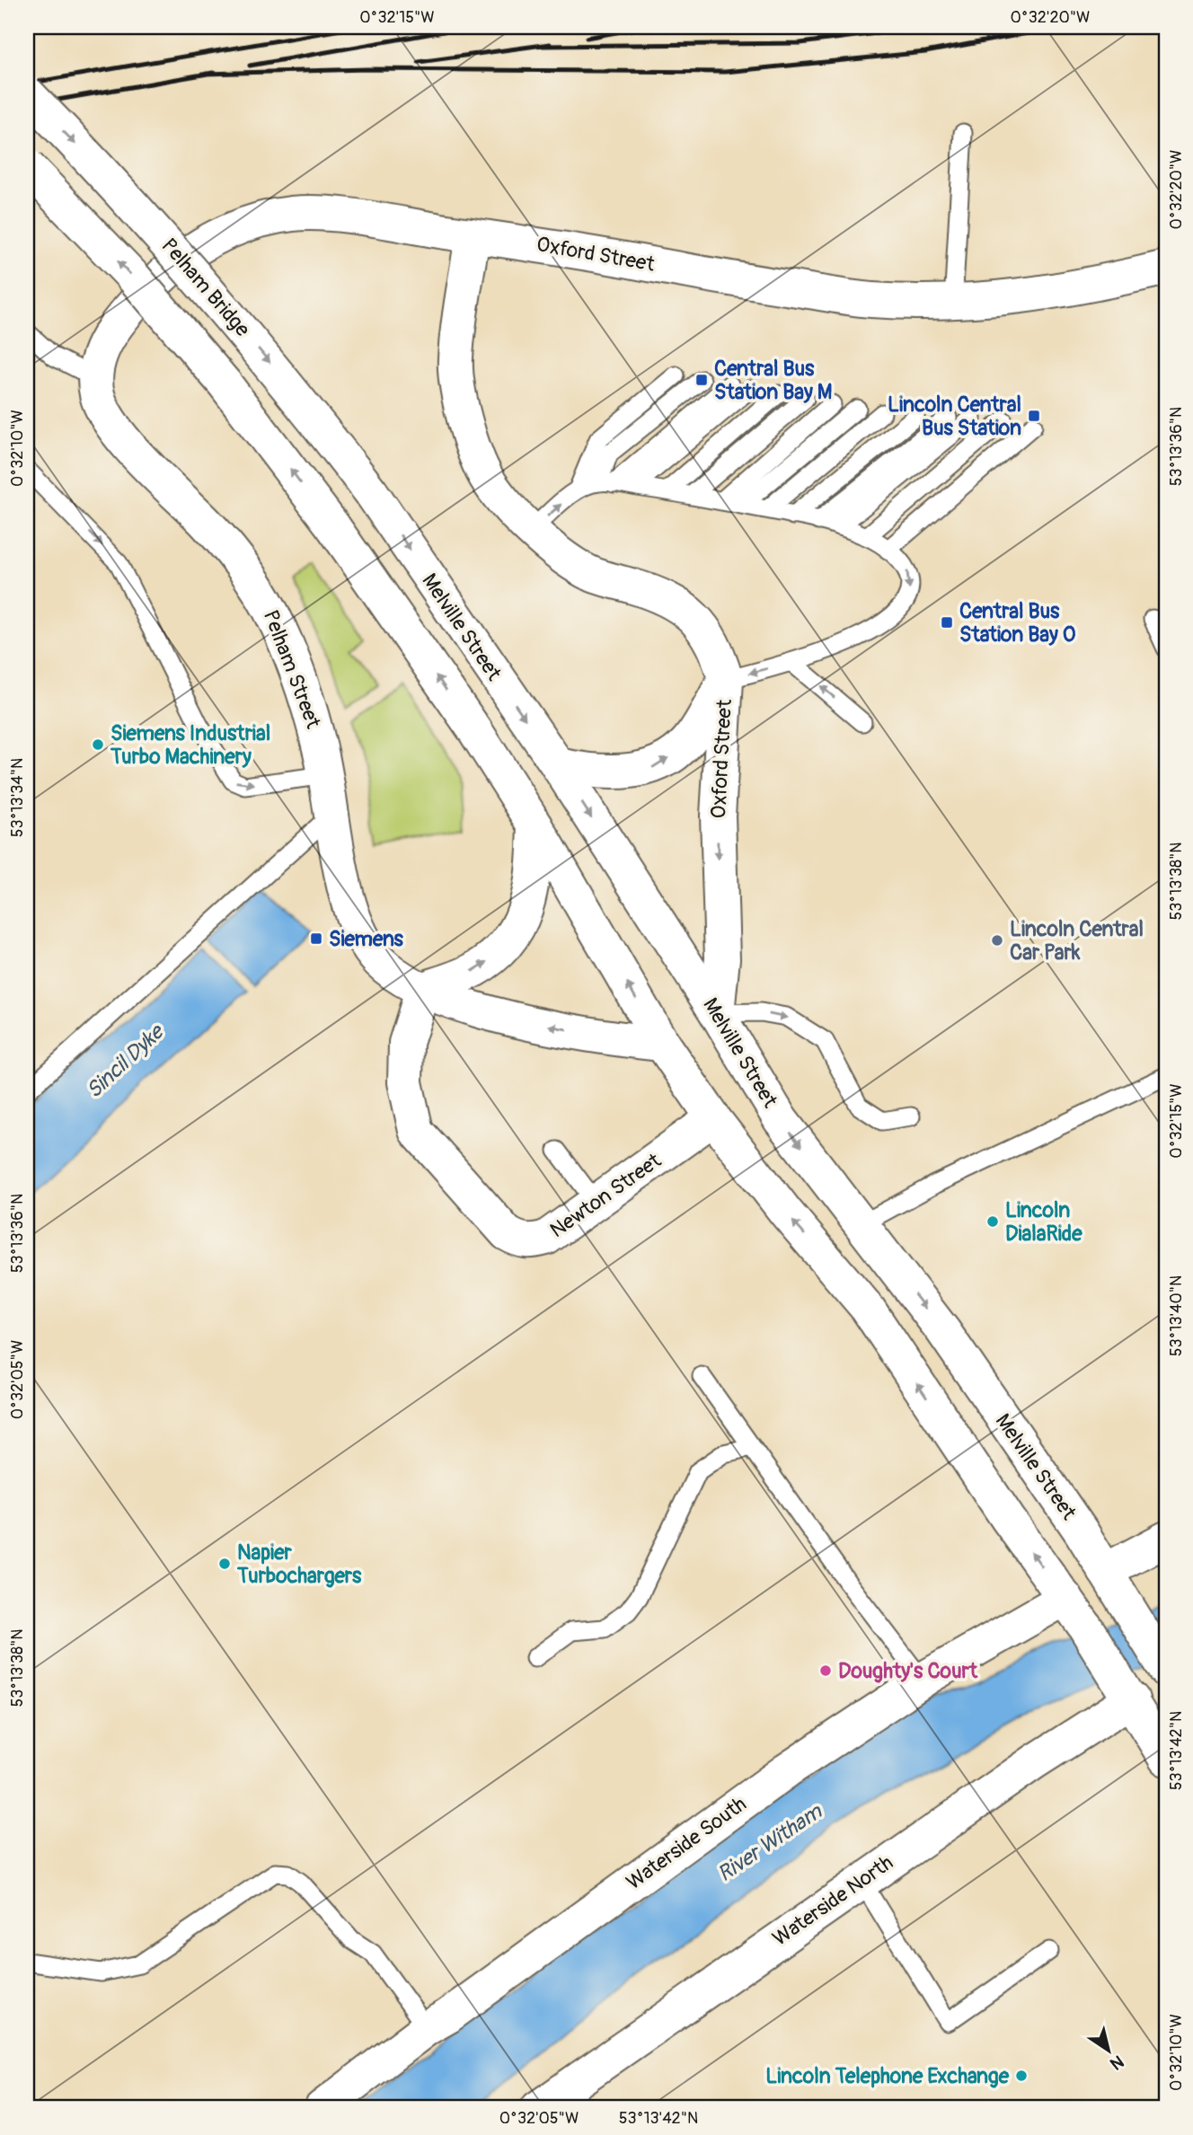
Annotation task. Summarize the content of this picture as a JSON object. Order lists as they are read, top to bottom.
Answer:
{
  "streets": {
    "main road": [
      "Oxford Street",
      "Pelham Bridge",
      "Melville Street",
      "Pelham Street",
      "Newton Street",
      "Waterside South",
      "Waterside North"
    ]
  },
  "crossings": [
    ["Oxford Street", "Melville Street"],
    ["Oxford Street", "Pelham Street"],
    ["Pelham Bridge", "Melville Street"],
    ["Pelham Street", "Newton Street"]
  ],
  "water": ["Sincil Dyke", "River Witham"],
  "places": {
    "transit": [
      "Central Bus Station Bay M",
      "Lincoln Central Bus Station",
      "Central Bus Station Bay O",
      "Siemens"
    ],
    "other": [
      "Siemens Industrial Turbo Machinery",
      "Lincoln Central Car Park",
      "Lincoln DialaRide",
      "Napier Turbochargers",
      "Doughty's Court",
      "Lincoln Telephone Exchange"
    ]
  },
  "north": "bottom right",
  "coordinates": [
    "0°32'15\"W",
    "0°32'20\"W",
    "53°13'36\"N",
    "0°32'10\"W",
    "53°13'34\"N",
    "53°13'38\"N",
    "53°13'40\"N",
    "0°32'05\"W",
    "53°13'42\"N"
  ]
}
